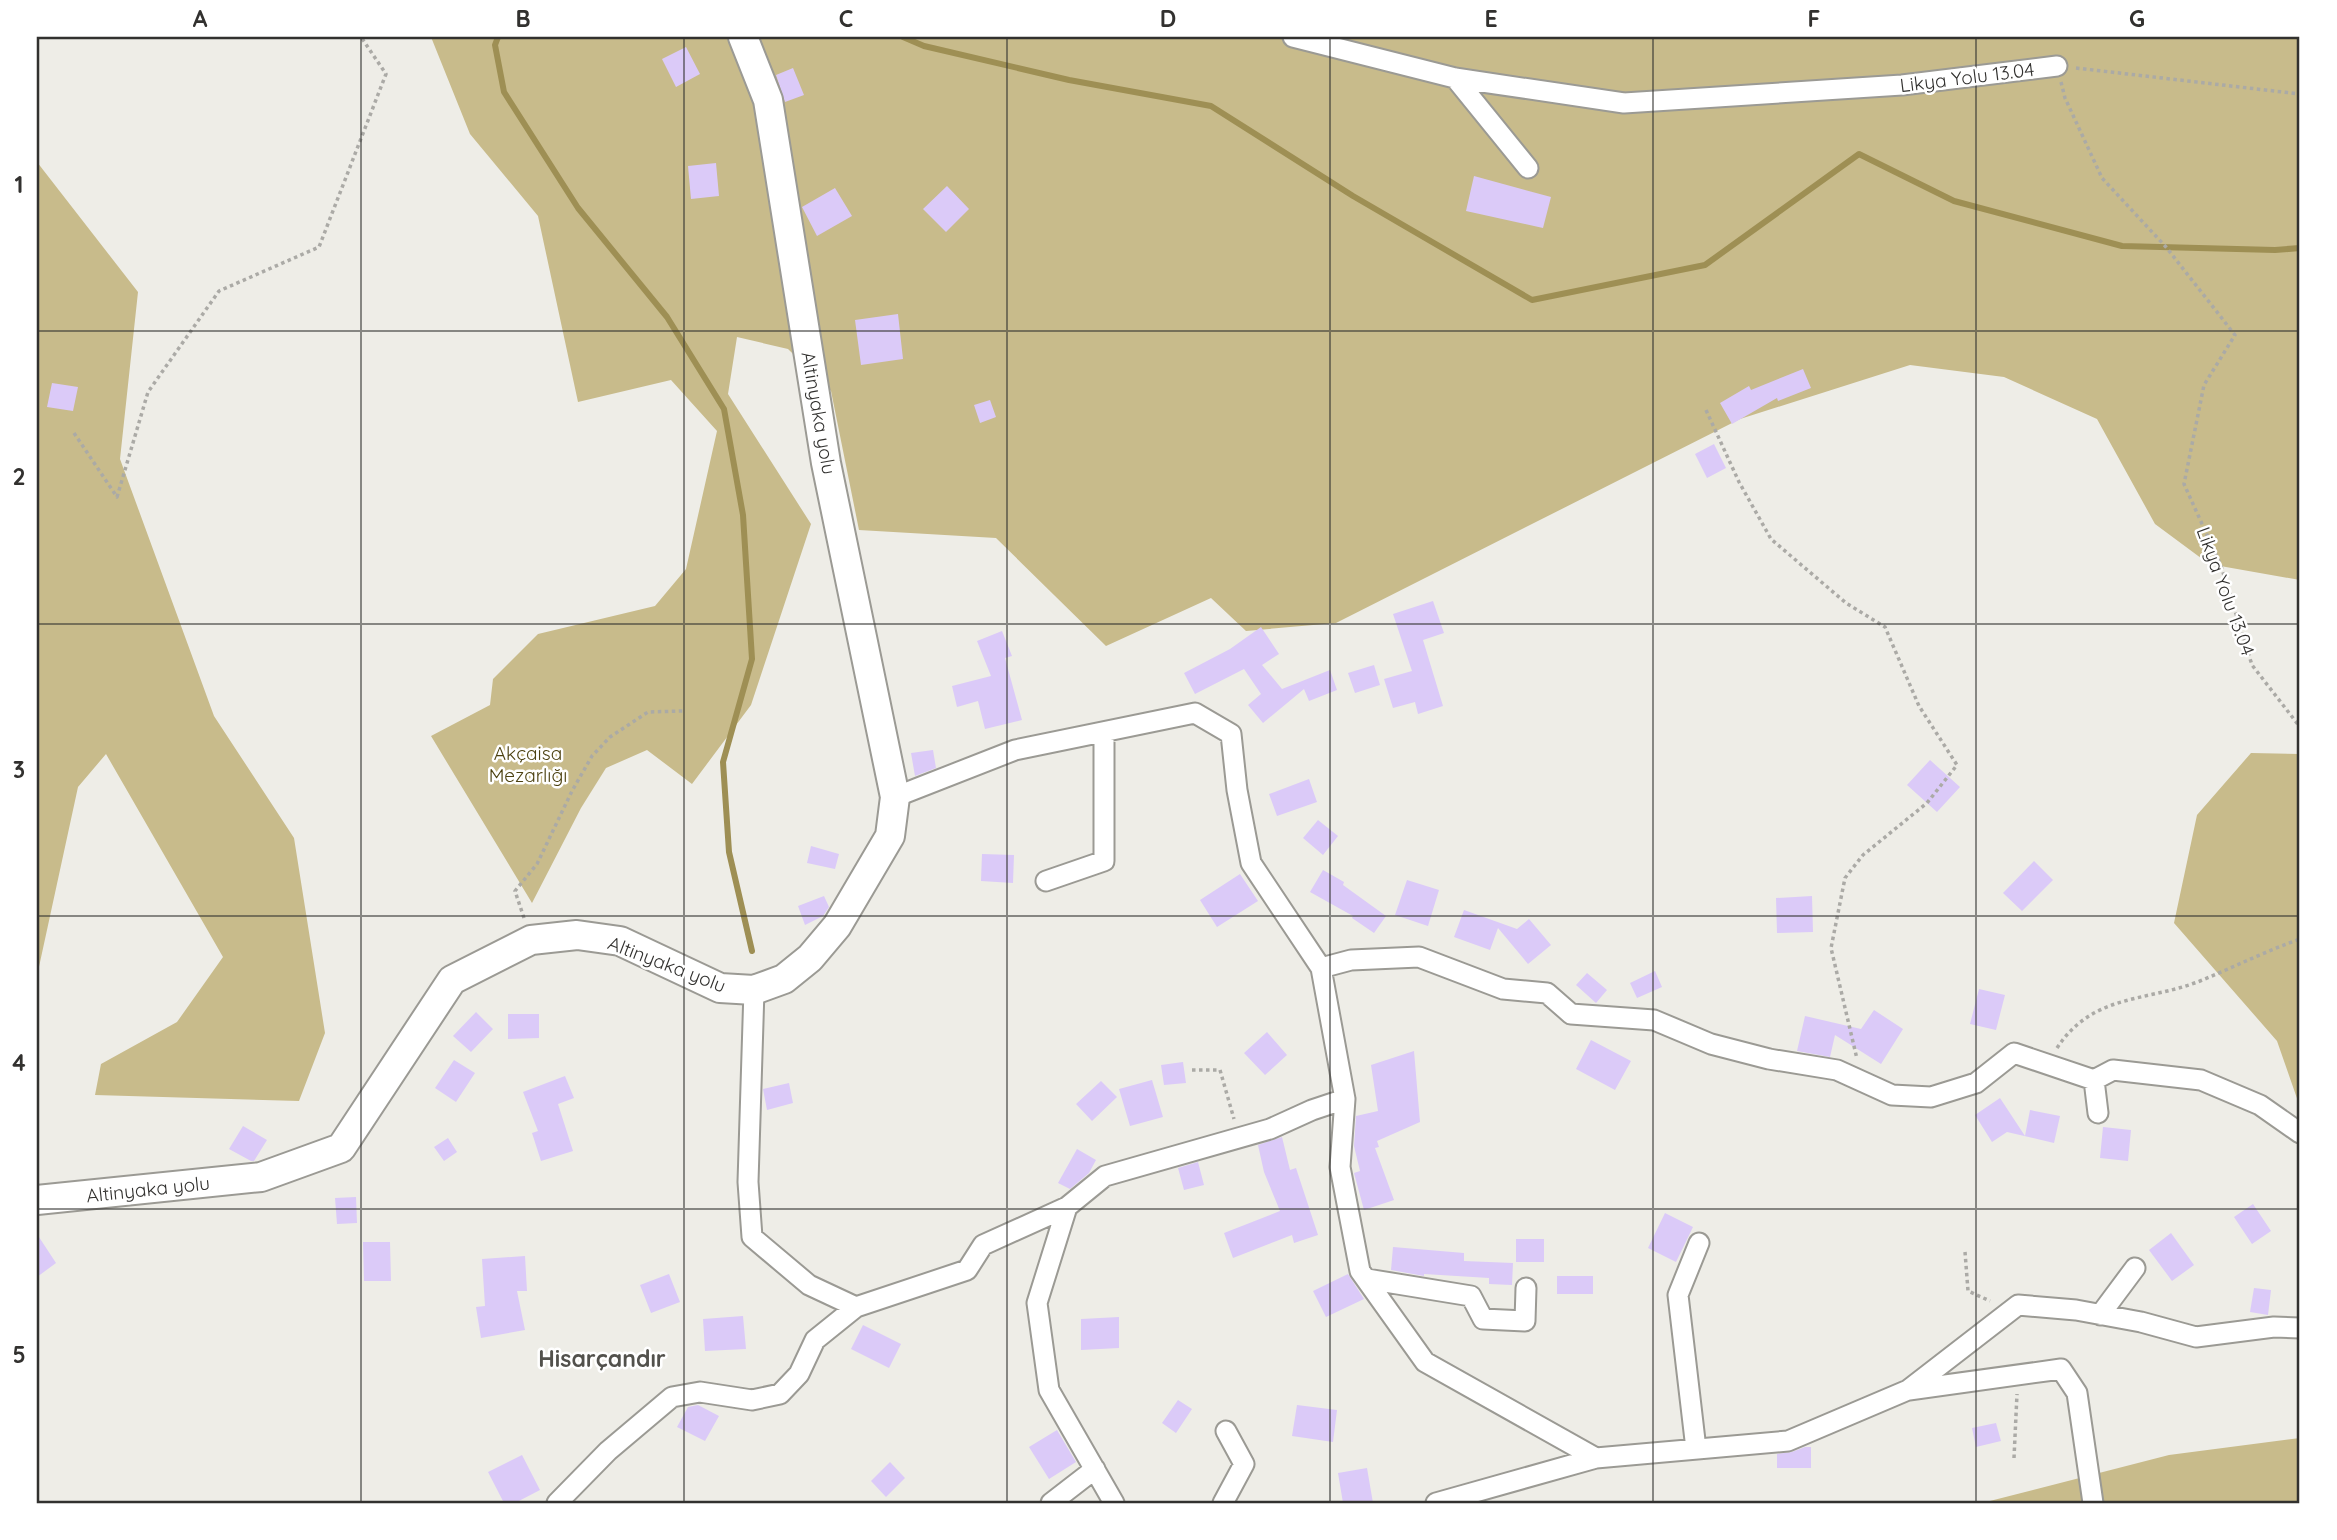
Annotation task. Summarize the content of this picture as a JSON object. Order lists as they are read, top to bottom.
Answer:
{
  "streets": {
    "main road": ["Altinyaka yolu"],
    "street": ["Likya Yolu 13.04"]
  },
  "districts": ["Hisarçandır"],
  "parks": ["Akçaisa Mezarlığı"],
  "grid": {
    "columns": [
      "A",
      "B",
      "C",
      "D",
      "E",
      "F",
      "G"
    ],
    "rows": [
      "1",
      "2",
      "3",
      "4",
      "5"
    ]
  }
}
